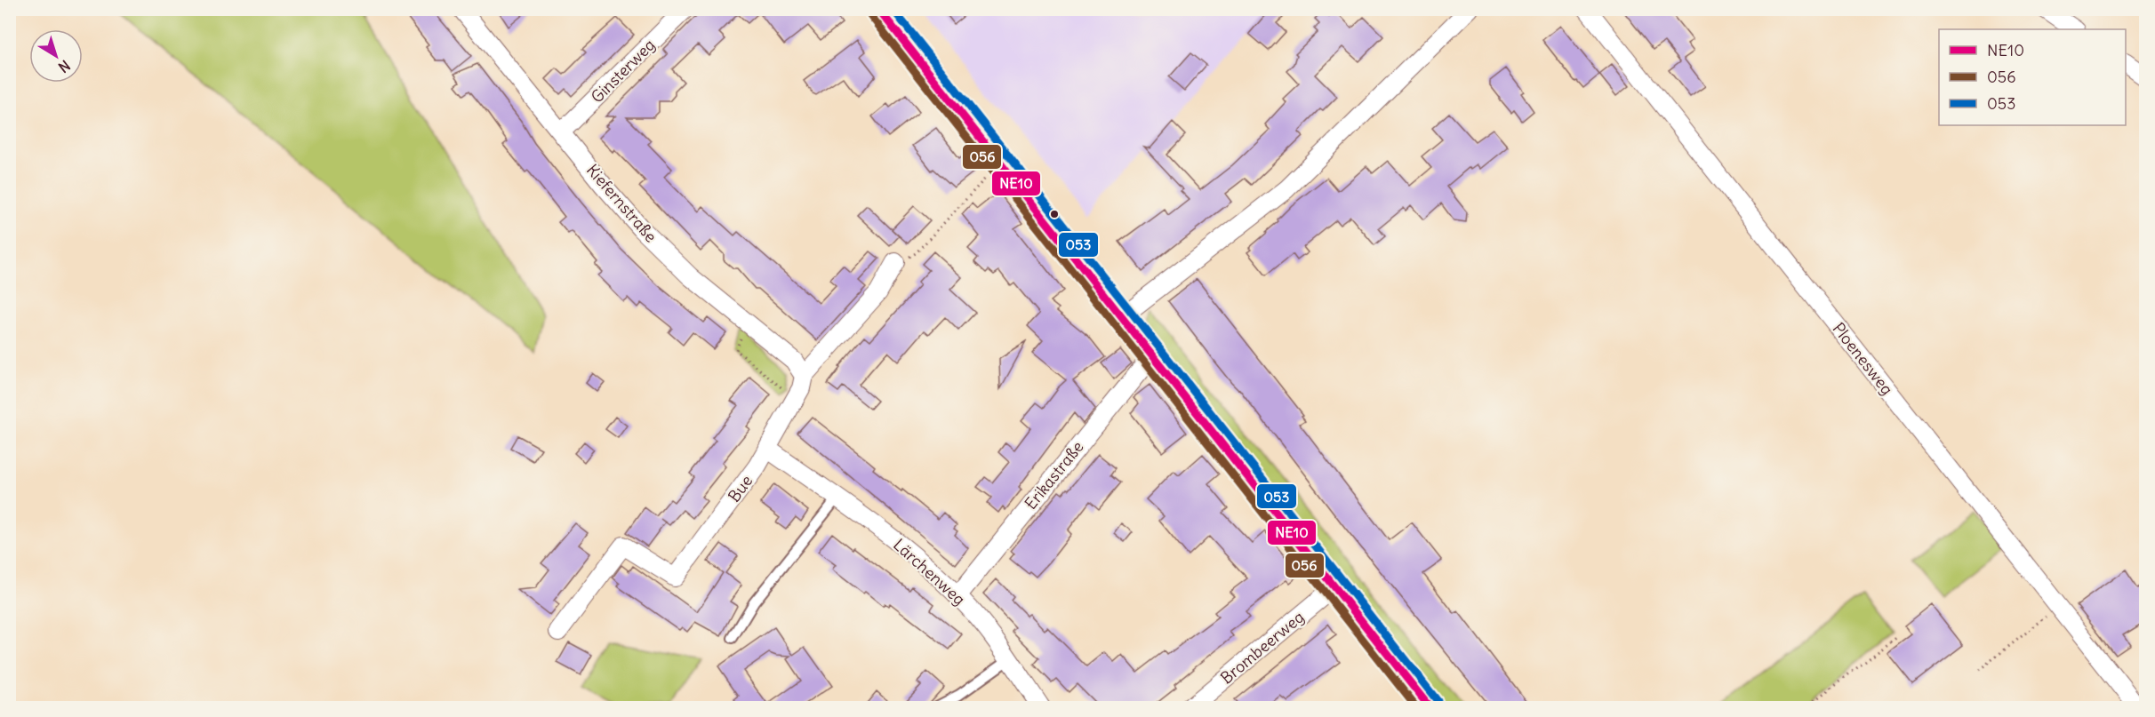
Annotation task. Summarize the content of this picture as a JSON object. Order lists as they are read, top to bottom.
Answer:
{
  "streets": {
    "street": [
      "Ginsterweg",
      "Kiefernstraße",
      "Ploenesweg",
      "Erikastraße",
      "Bue",
      "Lärchenweg",
      "Brombeerweg"
    ]
  },
  "crossings": [
    ["Ginsterweg", "Kiefernstraße"],
    ["Kiefernstraße", "Bue"],
    ["Erikastraße", "Lärchenweg"],
    ["Bue", "Lärchenweg"]
  ],
  "lines": ["transit line NE10", "transit line 053", "transit line 056"],
  "legend": ["NE10", "056", "053"],
  "north": "bottom right"
}
